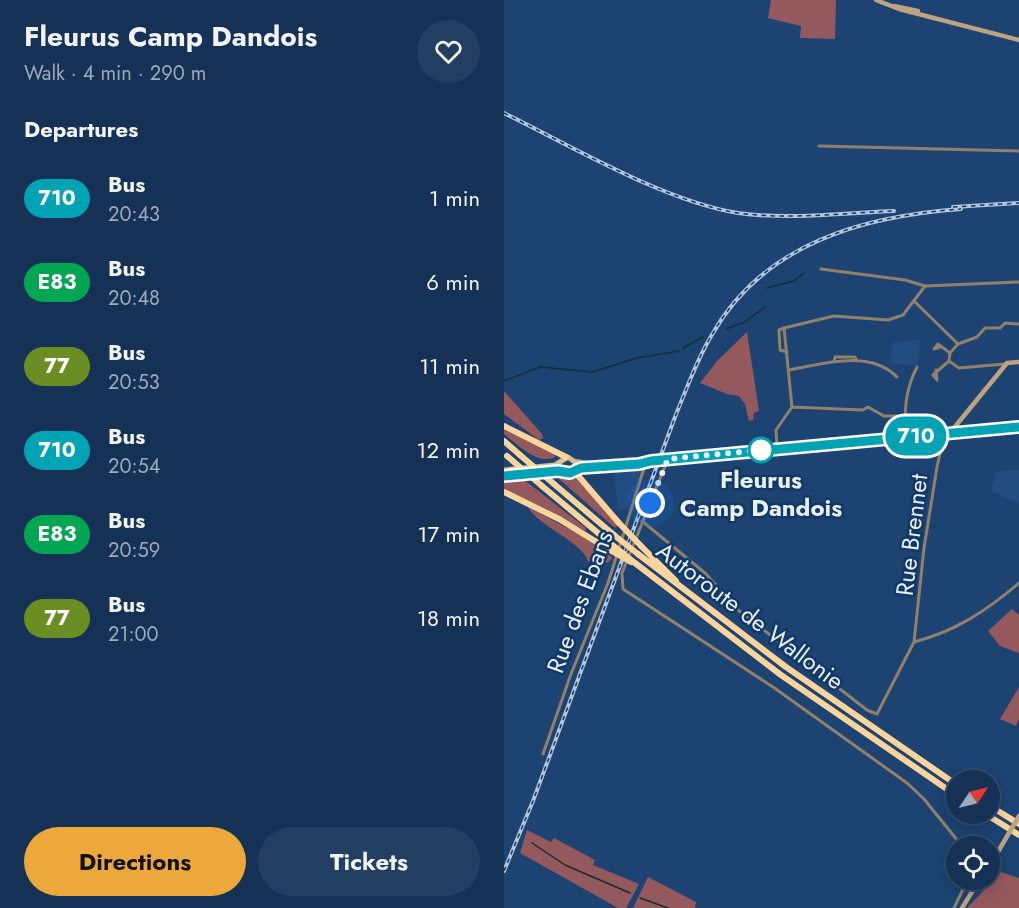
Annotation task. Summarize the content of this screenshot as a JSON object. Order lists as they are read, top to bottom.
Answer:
{
  "streets": {
    "highway": ["Autoroute de Wallonie"],
    "street": ["Rue Brennet", "Rue des Ebans"]
  },
  "places": ["Fleurus Camp Dandois"],
  "lines": ["bus line 710"],
  "north": "top right",
  "page": {
    "heading": [
      ["Fleurus Camp Dandois", "Walk · 4 min · 290 m"],
      "Departures"
    ],
    "on_map": "710",
    "list": [
      {
        "mark": "710",
        "name": "Bus",
        "note": "20:43",
        "value": "1 min"
      },
      {
        "mark": "E83",
        "name": "Bus",
        "note": "20:48",
        "value": "6 min"
      },
      {
        "mark": "77",
        "name": "Bus",
        "note": "20:53",
        "value": "11 min"
      },
      {
        "mark": "710",
        "name": "Bus",
        "note": "20:54",
        "value": "12 min"
      },
      {
        "mark": "E83",
        "name": "Bus",
        "note": "20:59",
        "value": "17 min"
      },
      {
        "mark": "77",
        "name": "Bus",
        "note": "21:00",
        "value": "18 min"
      }
    ],
    "buttons": ["Directions", "Tickets"]
  }
}
